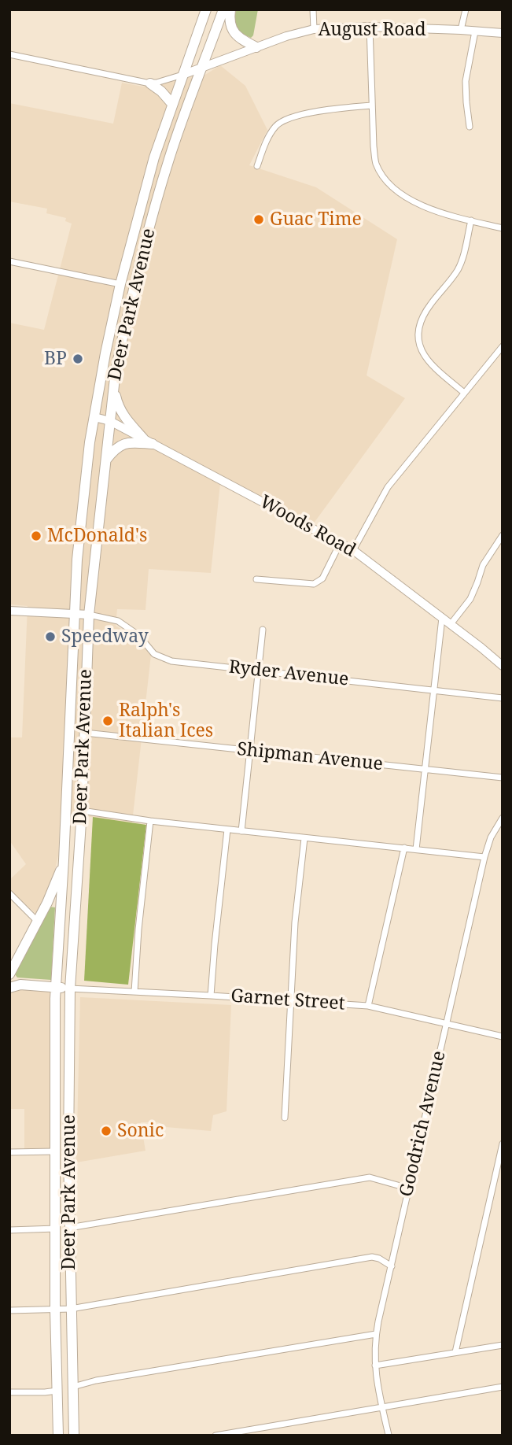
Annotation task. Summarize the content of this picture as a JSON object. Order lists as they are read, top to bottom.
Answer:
{
  "streets": {
    "main road": ["Deer Park Avenue"],
    "street": [
      "August Road",
      "Woods Road",
      "Ryder Avenue",
      "Shipman Avenue",
      "Garnet Street",
      "Goodrich Avenue"
    ]
  },
  "crossings": [
    ["August Road", "Deer Park Avenue"],
    ["Deer Park Avenue", "Woods Road"],
    ["Deer Park Avenue", "Ryder Avenue"],
    ["Deer Park Avenue", "Shipman Avenue"],
    ["Deer Park Avenue", "Garnet Street"],
    ["Garnet Street", "Goodrich Avenue"]
  ],
  "places": [
    "Guac Time",
    "BP",
    "McDonald's",
    "Speedway",
    "Ralph's Italian Ices",
    "Sonic"
  ]
}
